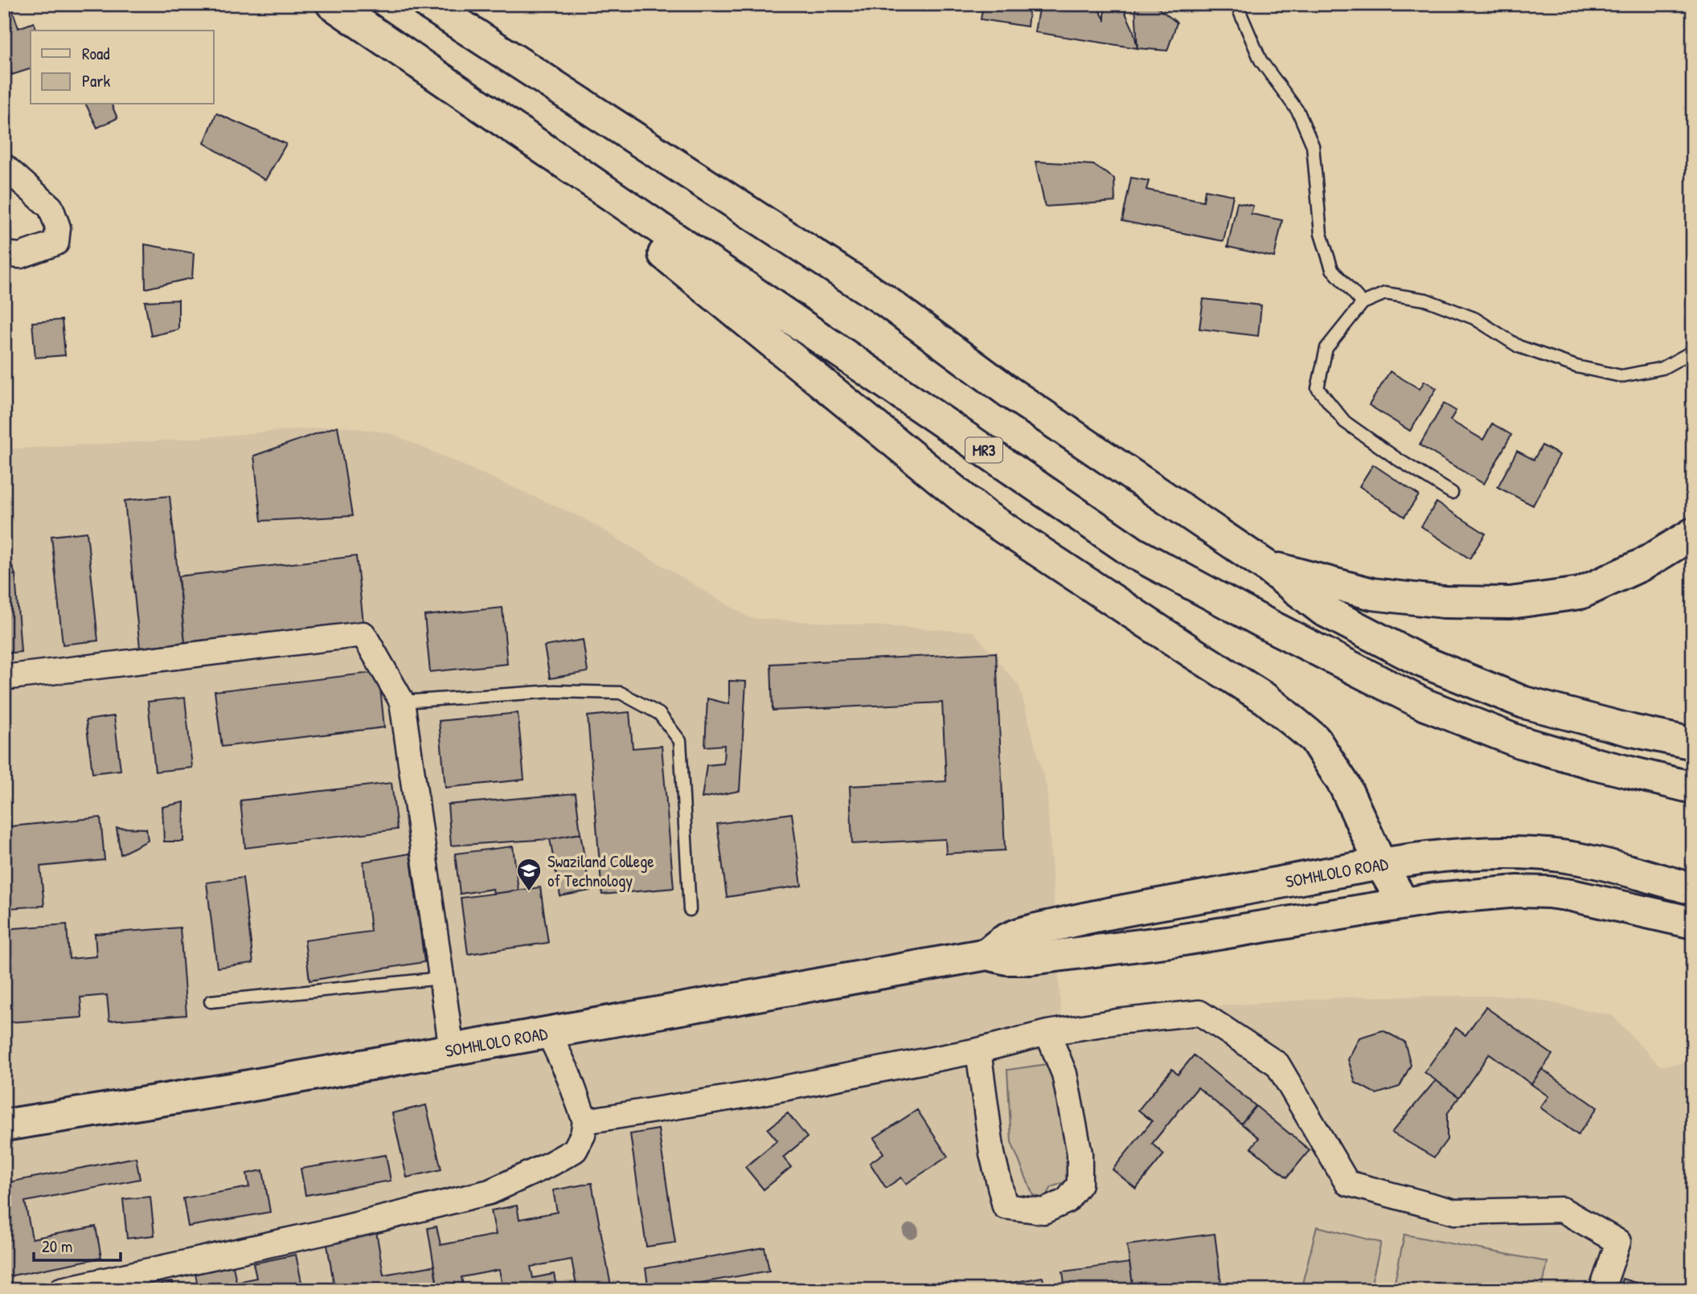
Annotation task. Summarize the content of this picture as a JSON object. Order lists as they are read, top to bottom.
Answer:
{
  "streets": {
    "main road": ["MR3", "SOMHLOLO ROAD"]
  },
  "places": {
    "school or university": ["Swaziland College of Technology"]
  },
  "legend": ["Road", "Park"],
  "scale_bar": "20 m"
}
